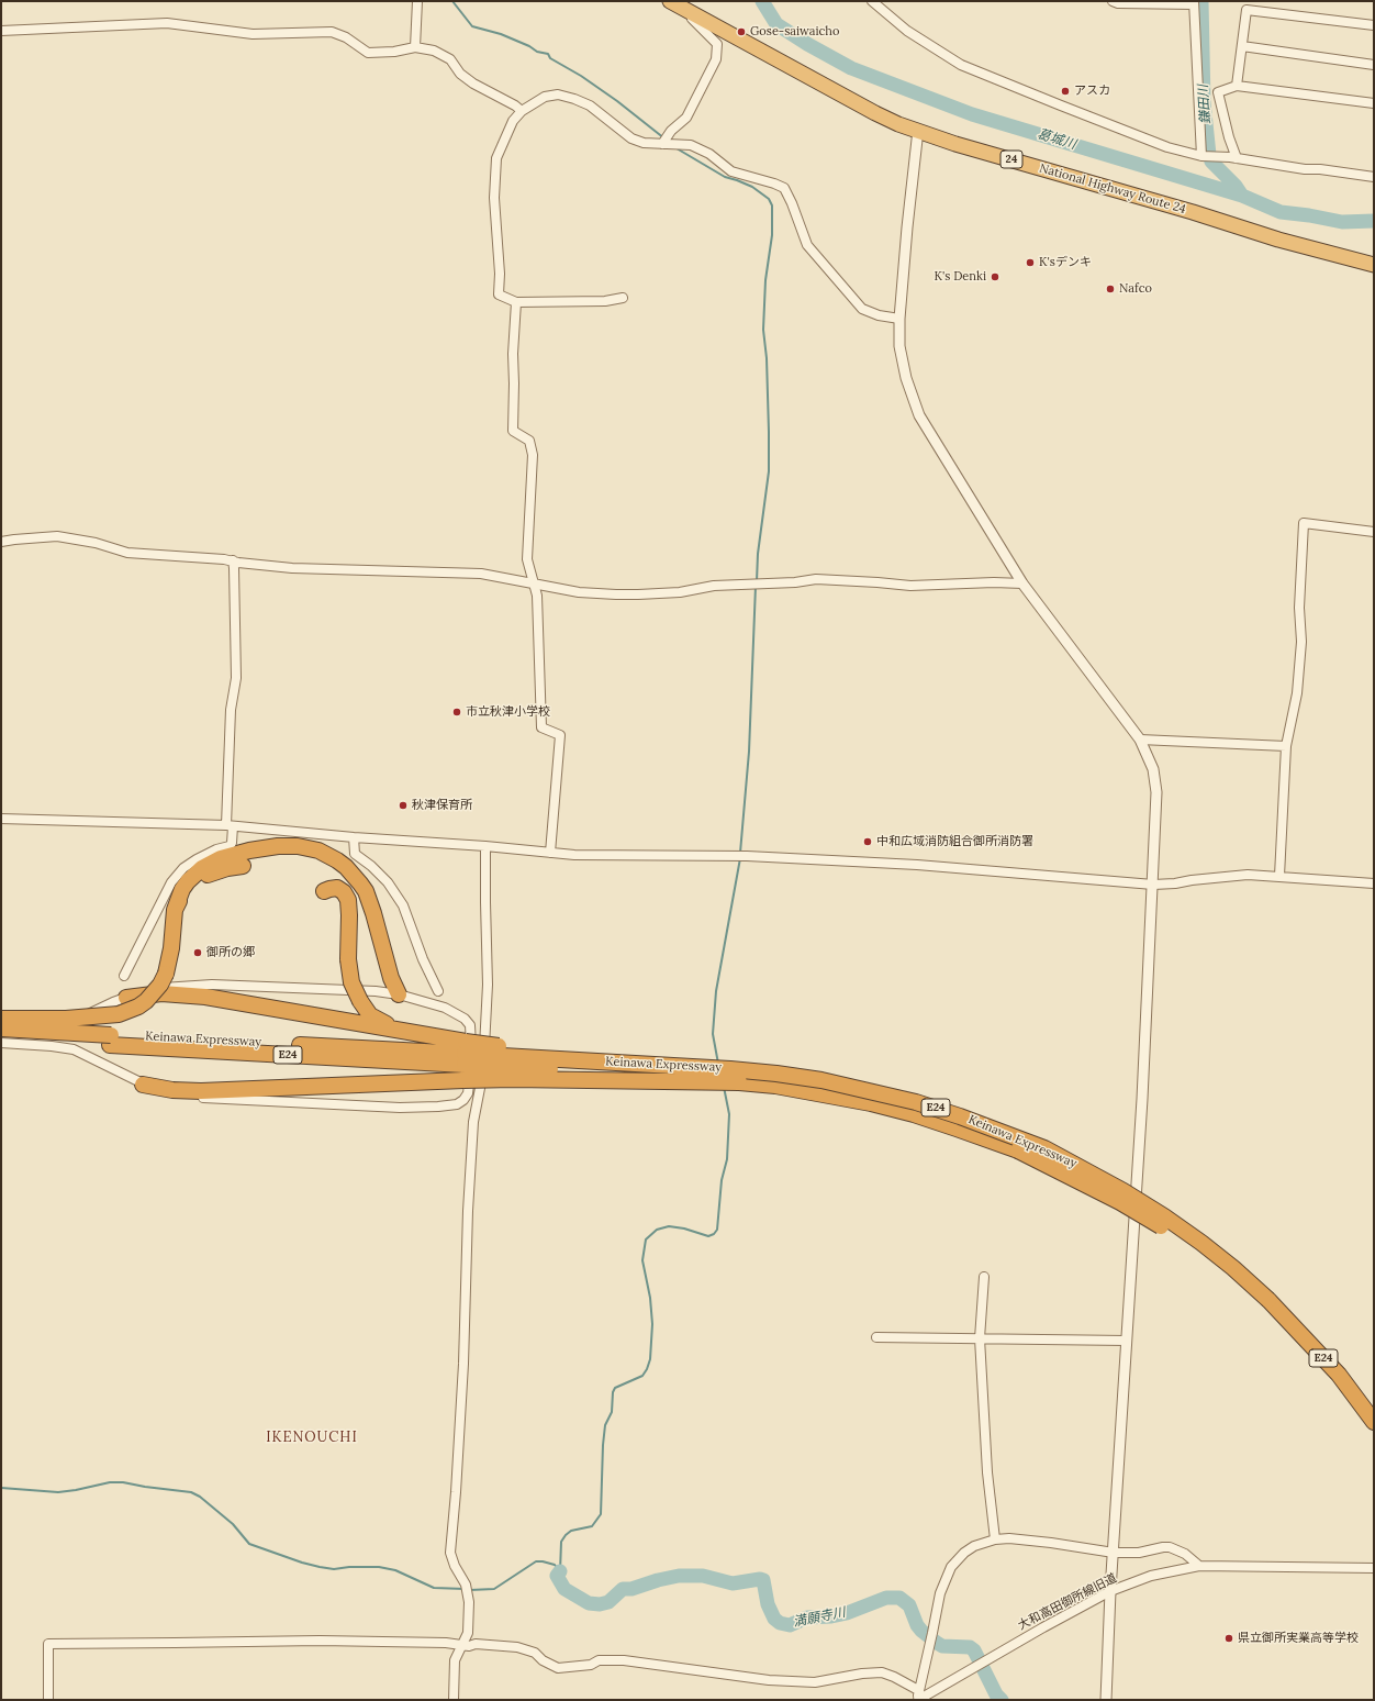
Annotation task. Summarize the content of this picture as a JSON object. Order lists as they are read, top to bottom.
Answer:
{
  "streets": {
    "highway": [
      "24",
      "National Highway Route 24",
      "Keinawa Expressway",
      "E24"
    ],
    "street": ["大和高田御所線旧道"]
  },
  "districts": ["IKENOUCHI"],
  "water": ["鎌田川", "葛城川", "満願寺川"],
  "places": [
    "Gose-saiwaicho",
    "アスカ",
    "K'sデンキ",
    "K's Denki",
    "Nafco",
    "市立秋津小学校",
    "秋津保育所",
    "中和広域消防組合御所消防署",
    "御所の郷",
    "県立御所実業高等学校"
  ]
}
